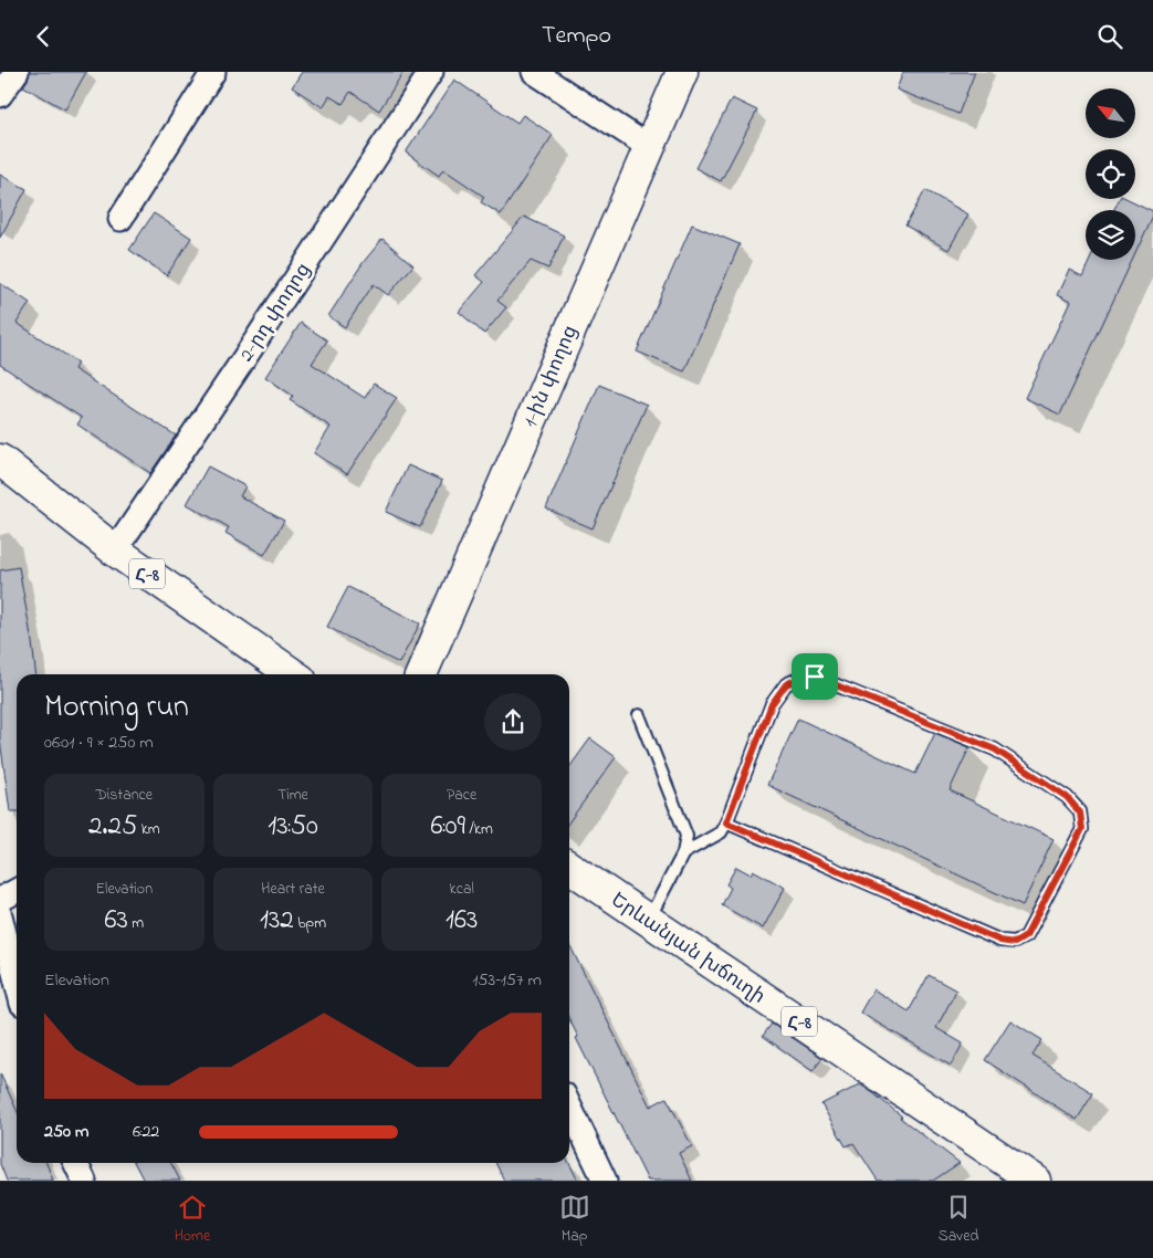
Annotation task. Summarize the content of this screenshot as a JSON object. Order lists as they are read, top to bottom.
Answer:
{
  "streets": {
    "main road": ["1-ին փողոց", "Հ-8", "Երևանյան խճուղի"],
    "street": ["2-րդ փողոց"]
  },
  "crossings": [
    ["2-րդ փողոց", "Հ-8"]
  ],
  "north": "top left",
  "page": {
    "header": "Tempo",
    "heading": ["Morning run", "06:01 · 9 × 250 m"],
    "stats": [
      ["Distance", "2.25 km"],
      ["Time", "13:50"],
      ["Pace", "6:09 /km"],
      ["Elevation", "63 m"],
      ["Heart rate", "132 bpm"],
      ["kcal", "163"]
    ],
    "chart": ["Elevation", "153–157 m"],
    "list": [
      {
        "name": "250 m",
        "note": "6:22"
      }
    ],
    "tabs": ["Home", "Map", "Saved"]
  }
}
